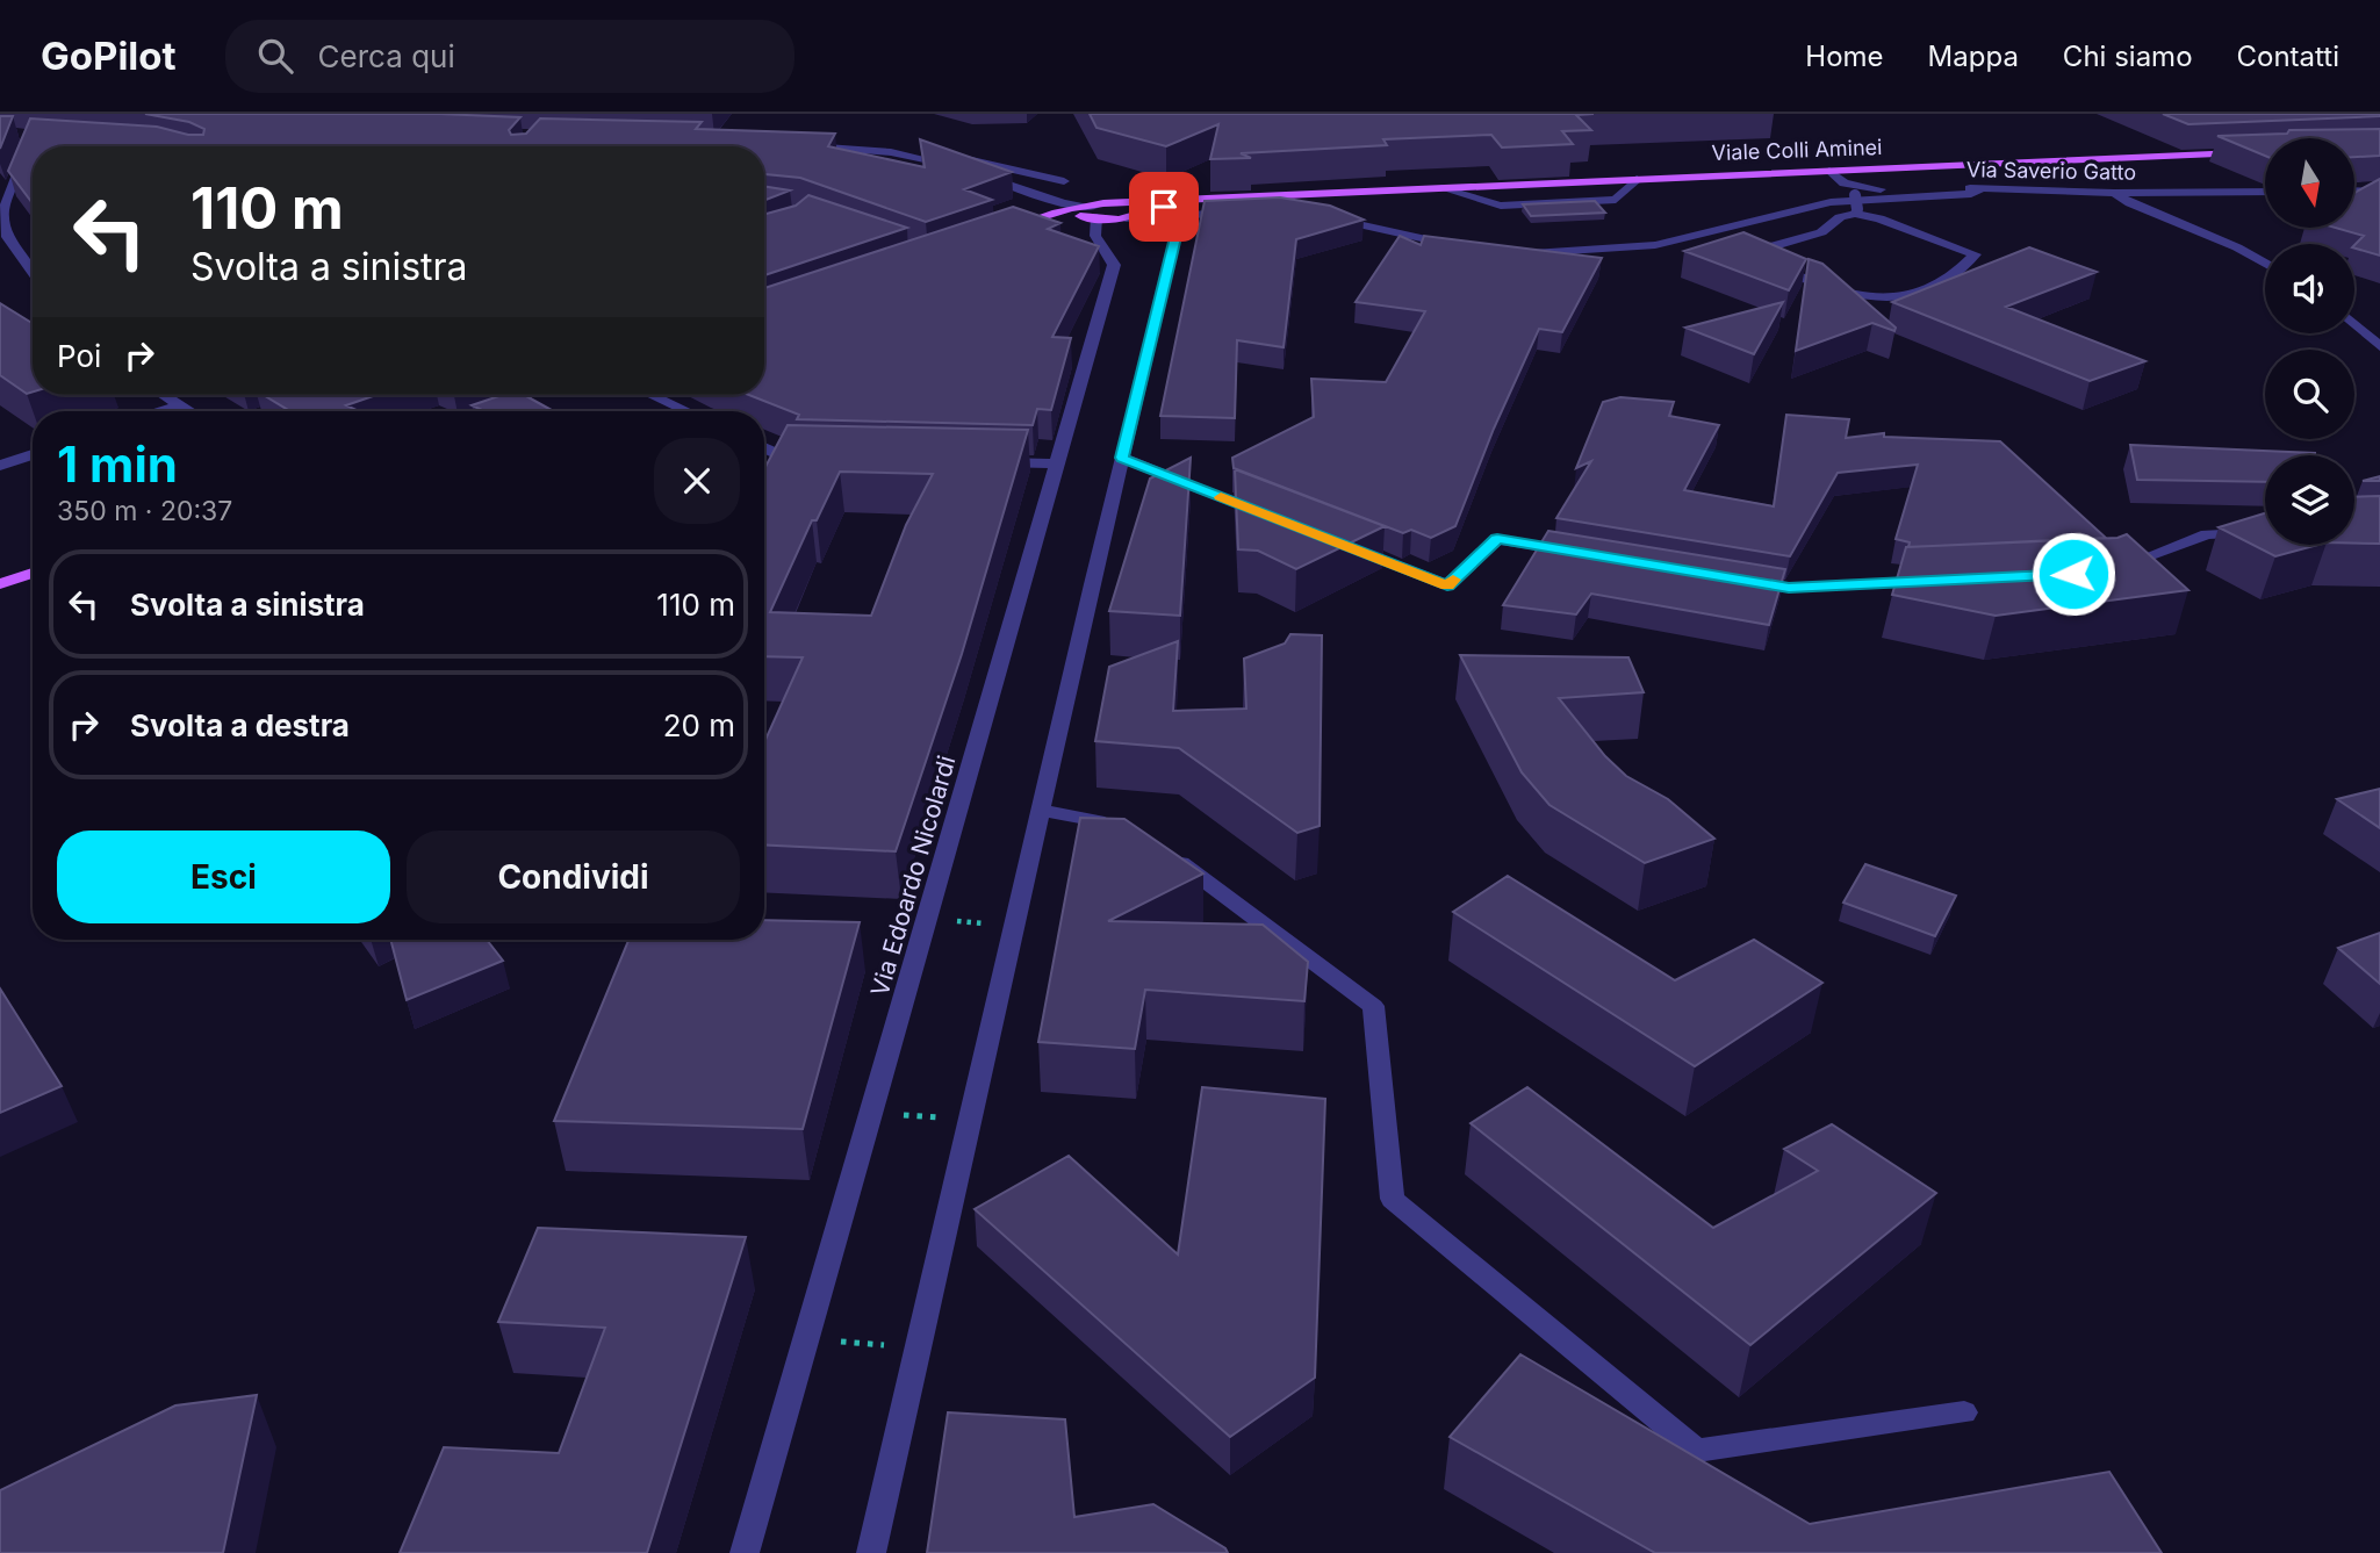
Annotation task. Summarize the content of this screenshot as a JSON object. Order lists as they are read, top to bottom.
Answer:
{
  "streets": {
    "main road": ["Viale Colli Aminei"],
    "street": ["Via Saverio Gatto", "Via Edoardo Nicolardi"]
  },
  "crossings": [
    ["Viale Colli Aminei", "Via Saverio Gatto"],
    ["Viale Colli Aminei", "Via Edoardo Nicolardi"]
  ],
  "north": "bottom",
  "page": {
    "header": "GoPilot",
    "search": "Cerca qui",
    "nav": [
      "Home",
      "Mappa",
      "Chi siamo",
      "Contatti"
    ],
    "turn": ["110 m", "Svolta a sinistra"],
    "then": "Poi",
    "heading": ["1 min", "350 m · 20:37"],
    "list": [
      {
        "name": "Svolta a sinistra",
        "value": "110 m"
      },
      {
        "name": "Svolta a destra",
        "value": "20 m"
      }
    ],
    "buttons": ["Esci", "Condividi"]
  }
}
